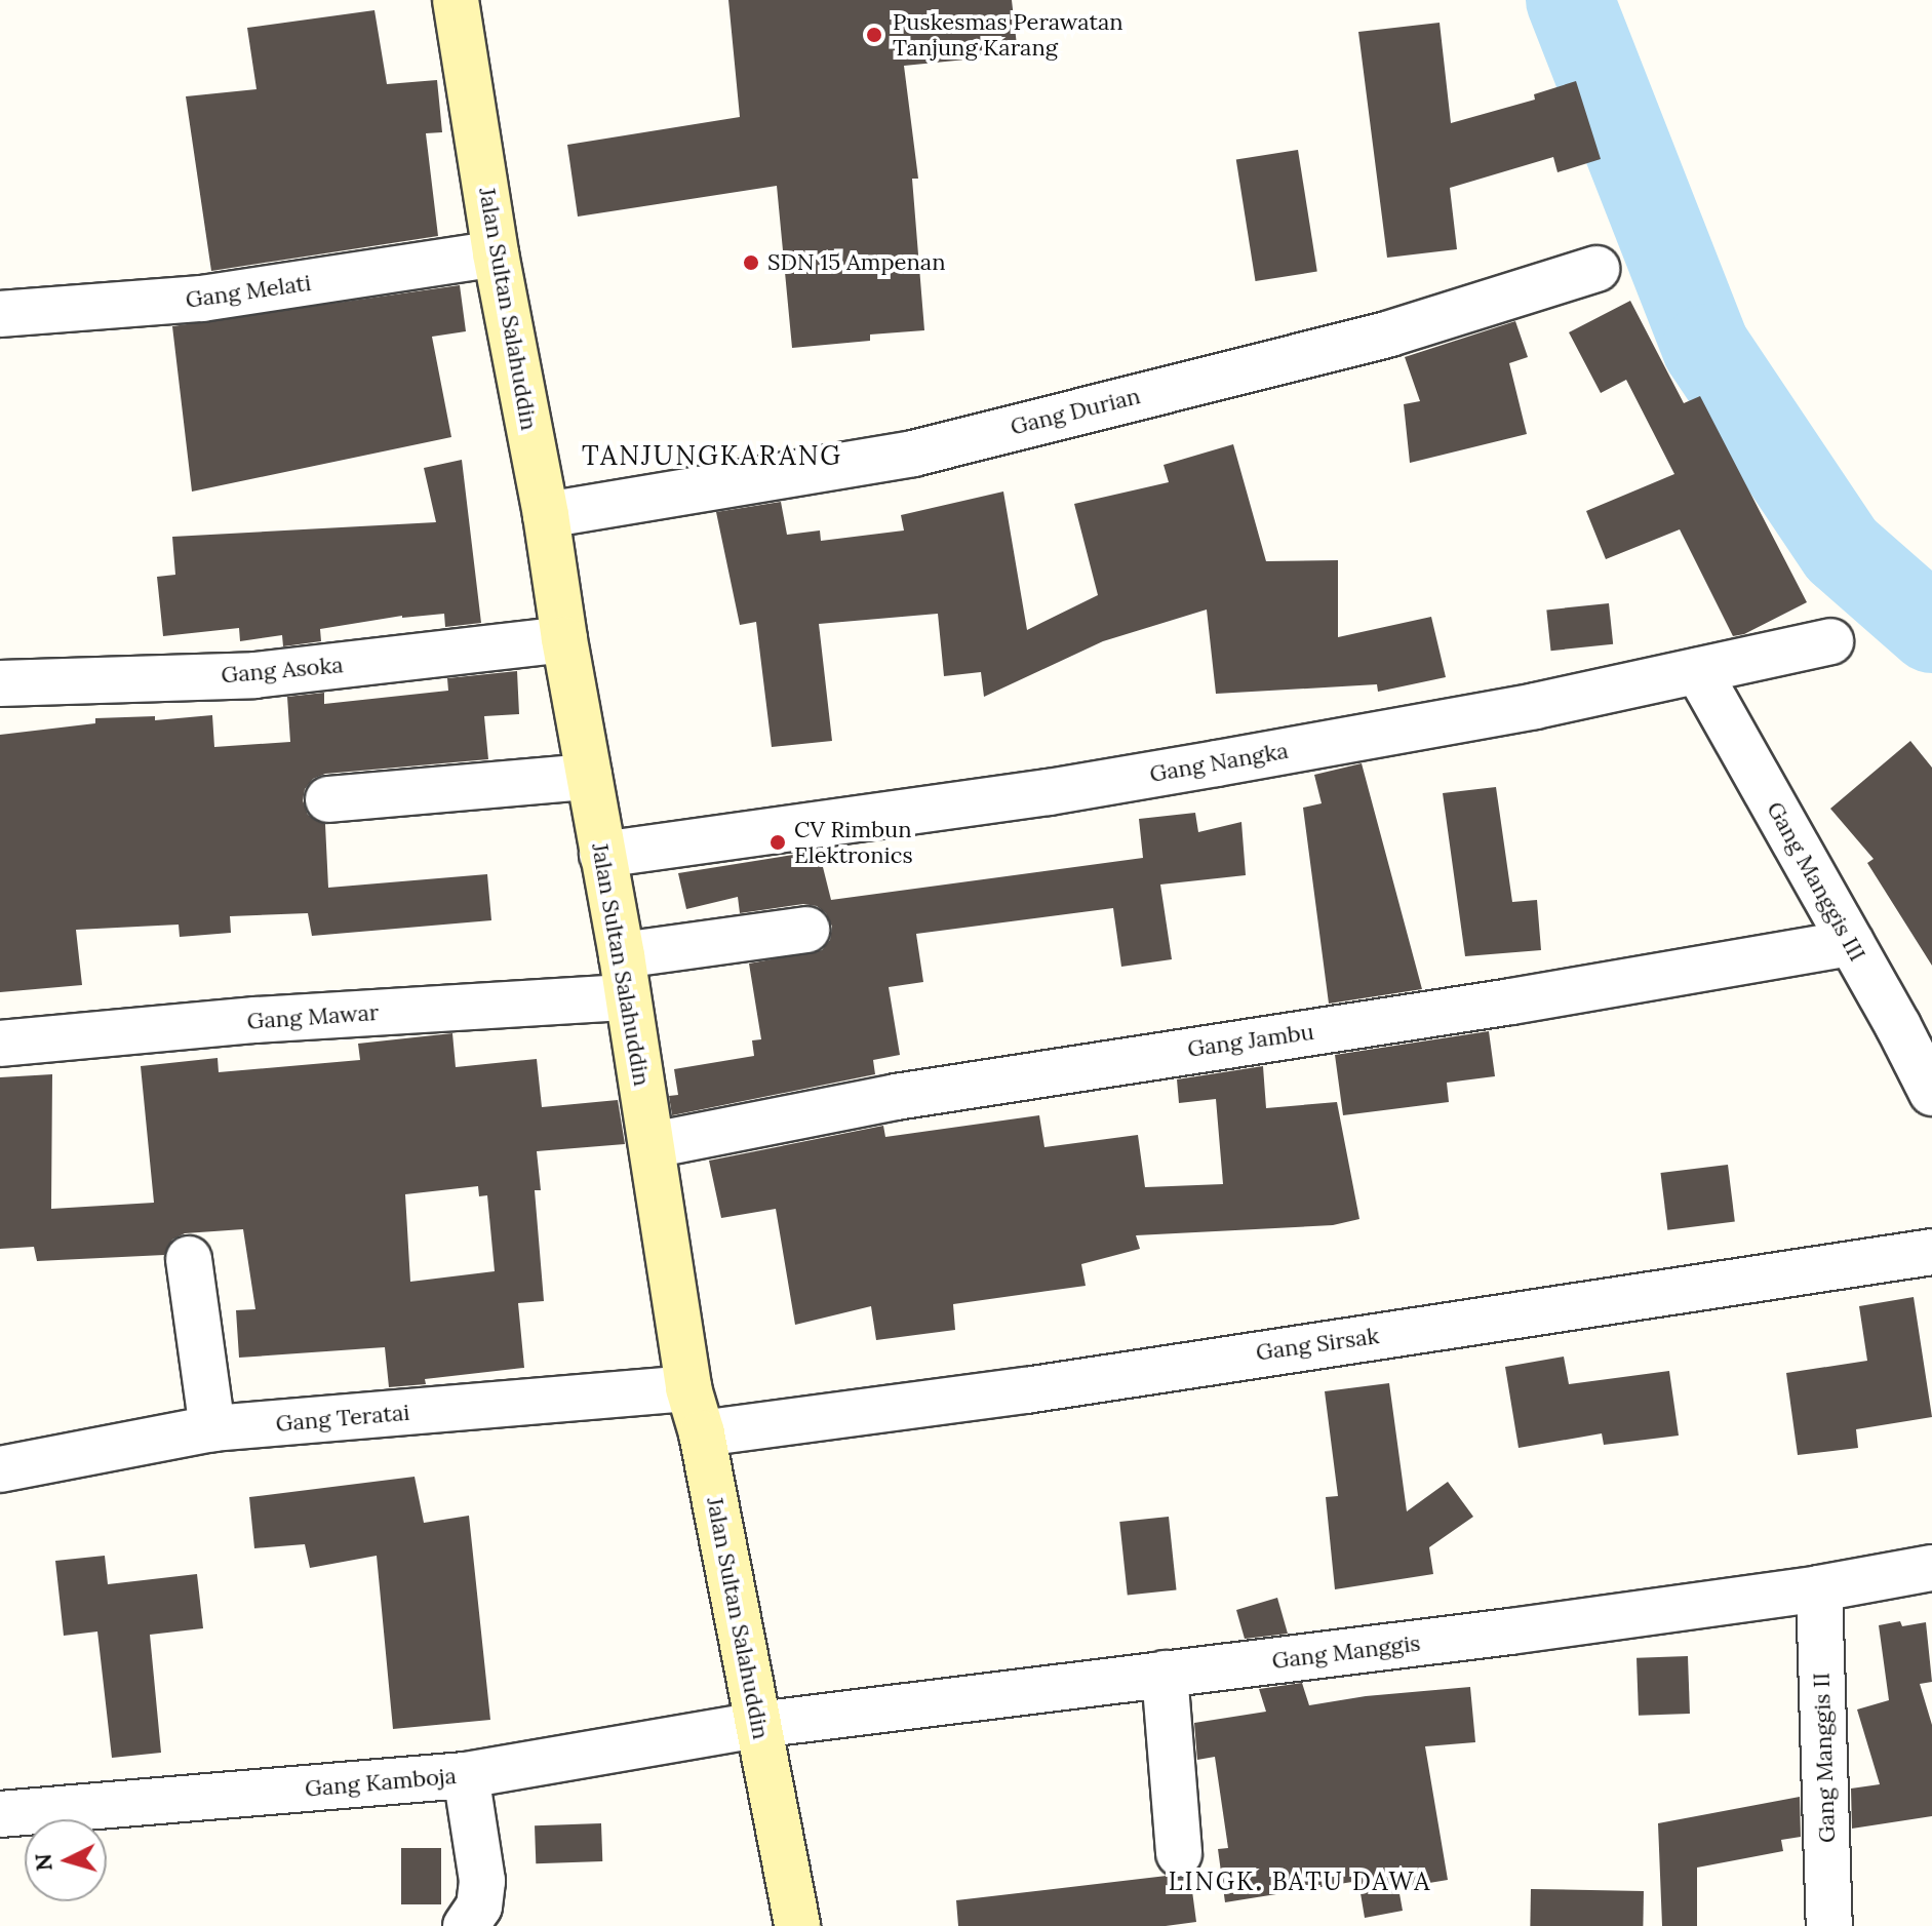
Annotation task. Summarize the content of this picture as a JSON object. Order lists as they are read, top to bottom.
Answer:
{
  "streets": {
    "main road": ["Jalan Sultan Salahuddin"],
    "street": [
      "Gang Melati",
      "Gang Durian",
      "Gang Asoka",
      "Gang Nangka",
      "Gang Manggis III",
      "Gang Mawar",
      "Gang Jambu",
      "Gang Sirsak",
      "Gang Teratai",
      "Gang Manggis",
      "Gang Manggis II",
      "Gang Kamboja"
    ]
  },
  "crossings": [
    ["Gang Melati", "Jalan Sultan Salahuddin"],
    ["Jalan Sultan Salahuddin", "Gang Durian"],
    ["Jalan Sultan Salahuddin", "Gang Asoka"],
    ["Jalan Sultan Salahuddin", "Gang Nangka"],
    ["Jalan Sultan Salahuddin", "Gang Mawar"],
    ["Jalan Sultan Salahuddin", "Gang Jambu"],
    ["Jalan Sultan Salahuddin", "Gang Sirsak"],
    ["Jalan Sultan Salahuddin", "Gang Teratai"],
    ["Jalan Sultan Salahuddin", "Gang Manggis"],
    ["Jalan Sultan Salahuddin", "Gang Kamboja"],
    ["Gang Nangka", "Gang Manggis III"],
    ["Gang Manggis III", "Gang Jambu"],
    ["Gang Manggis", "Gang Manggis II"],
    ["Gang Manggis", "Gang Kamboja"]
  ],
  "districts": ["TANJUNGKARANG", "LINGK. BATU DAWA"],
  "places": ["Puskesmas Perawatan Tanjung Karang", "SDN 15 Ampenan", "CV Rimbun Elektronics"],
  "north": "left"
}
